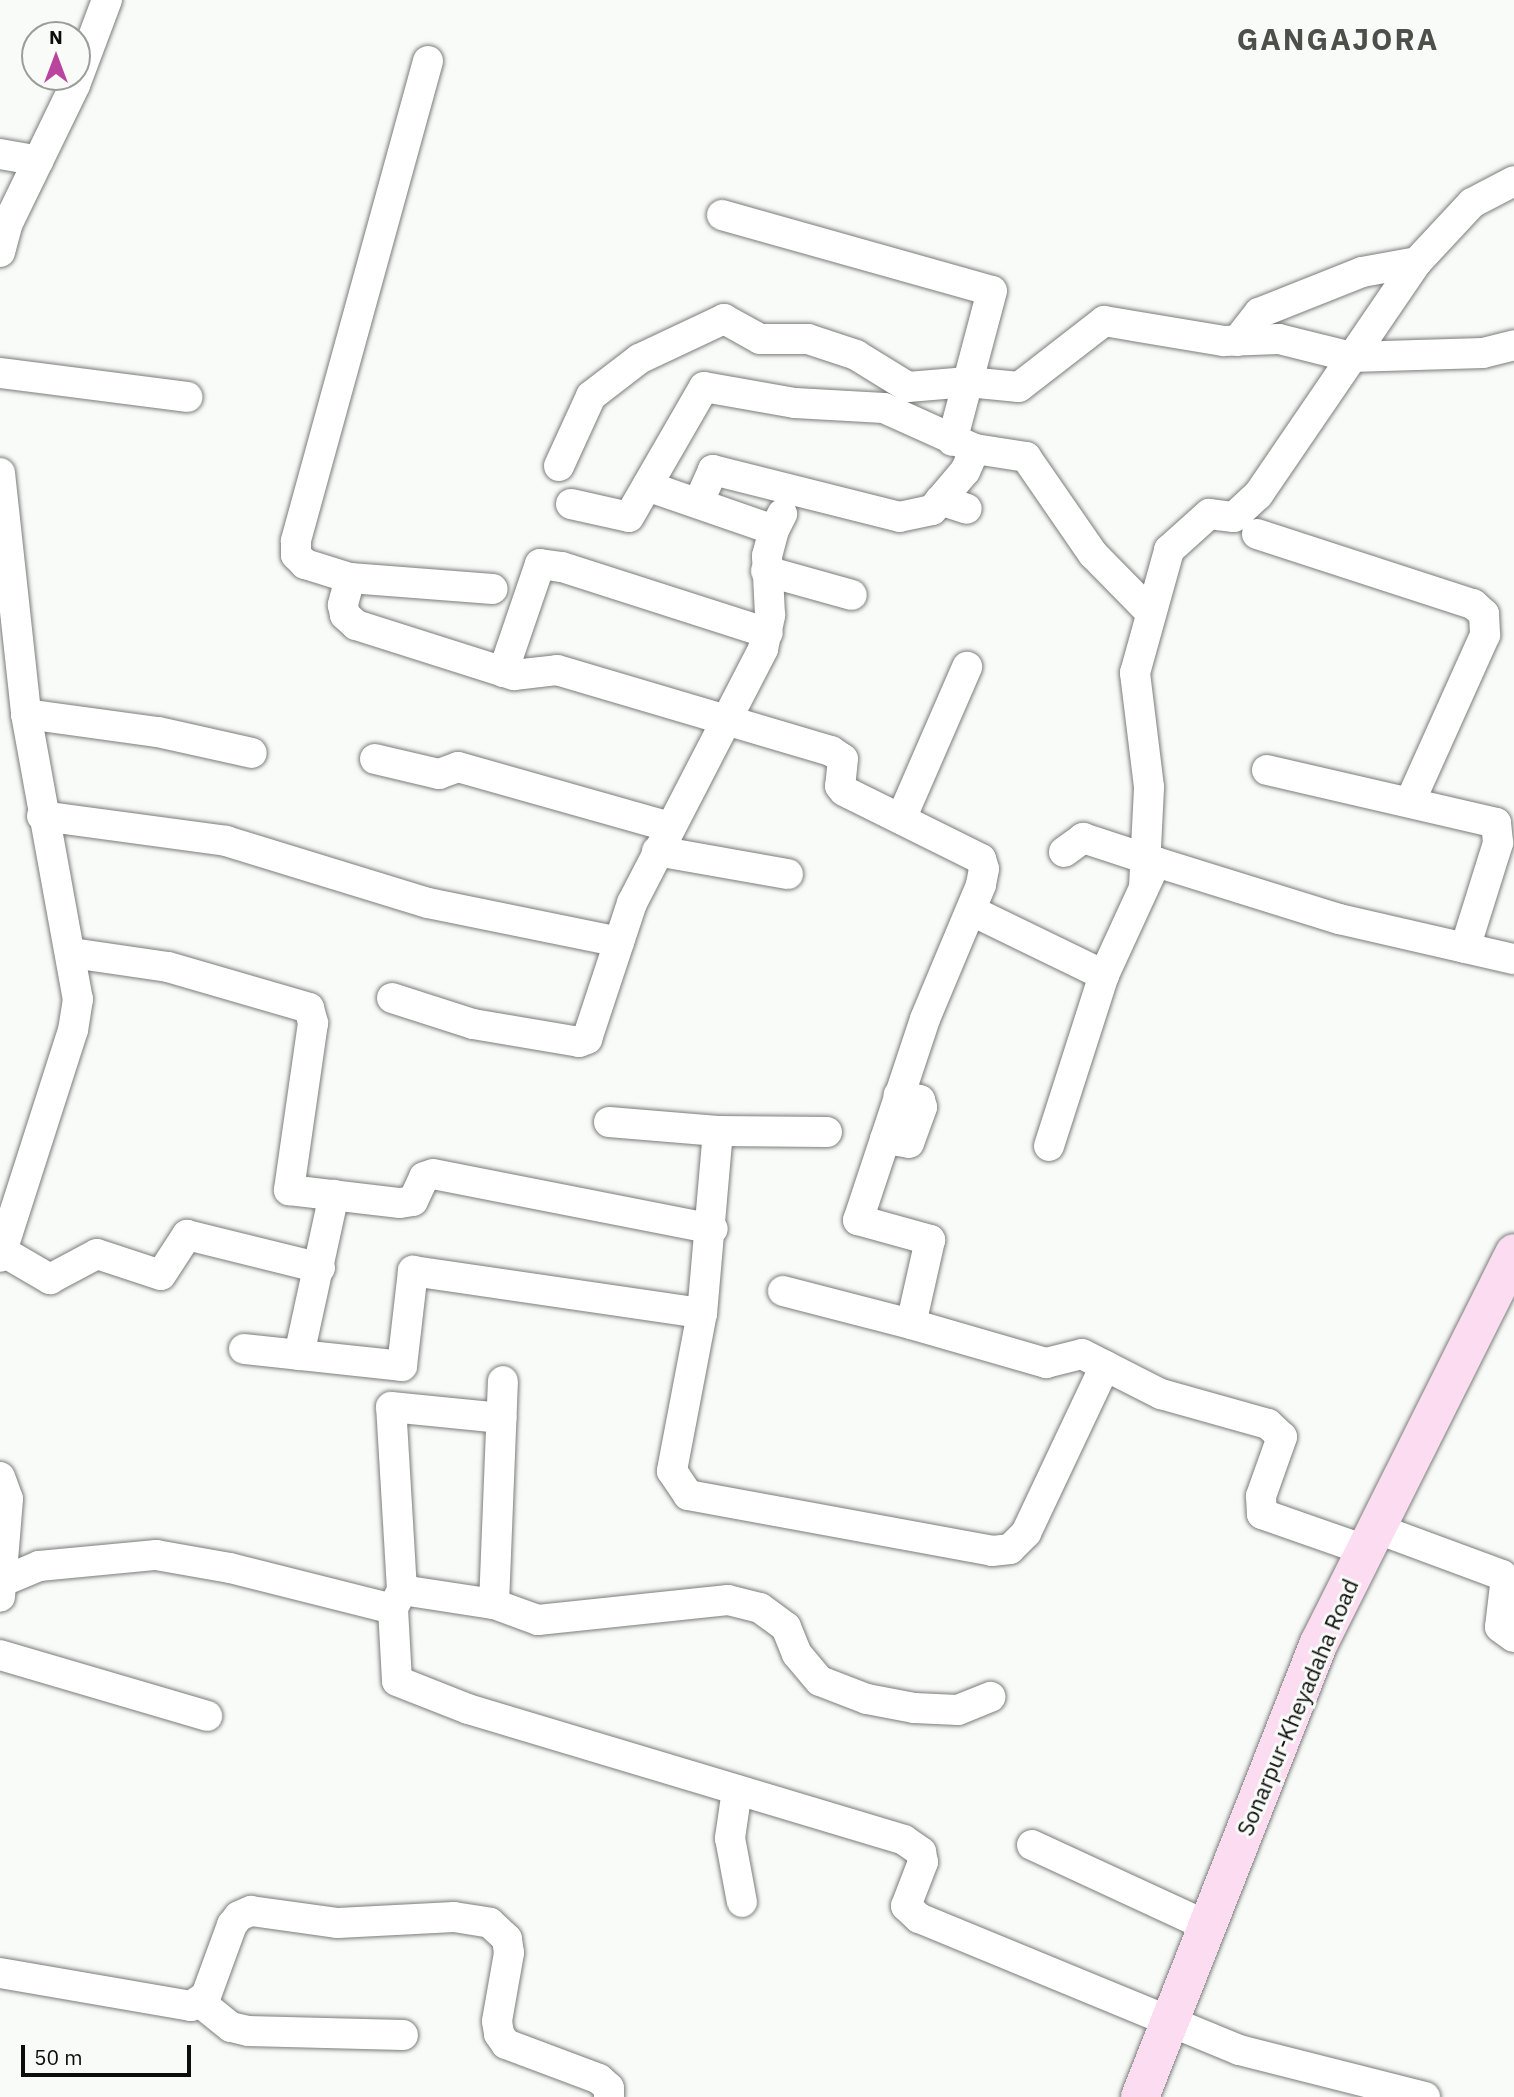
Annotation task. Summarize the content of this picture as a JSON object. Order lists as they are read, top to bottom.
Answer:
{
  "streets": {
    "main road": ["Sonarpur-Kheyadaha Road"]
  },
  "districts": ["GANGAJORA"],
  "scale_bar": "50 m",
  "north": "top"
}
